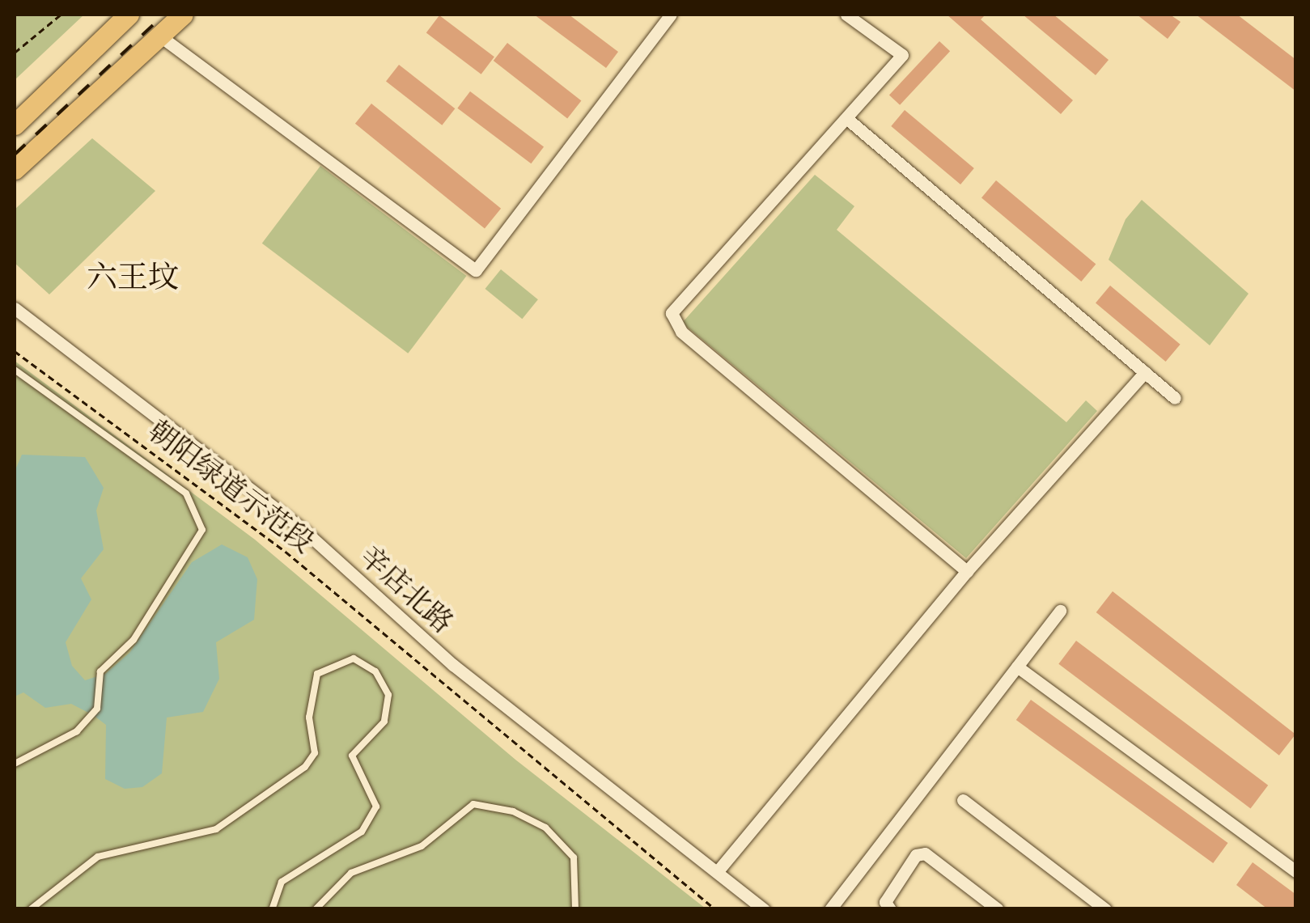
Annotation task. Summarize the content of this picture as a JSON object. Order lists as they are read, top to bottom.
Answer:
{
  "streets": {
    "street": ["辛店北路"],
    "path": ["朝阳绿道示范段"]
  },
  "districts": ["六王坟"]
}
